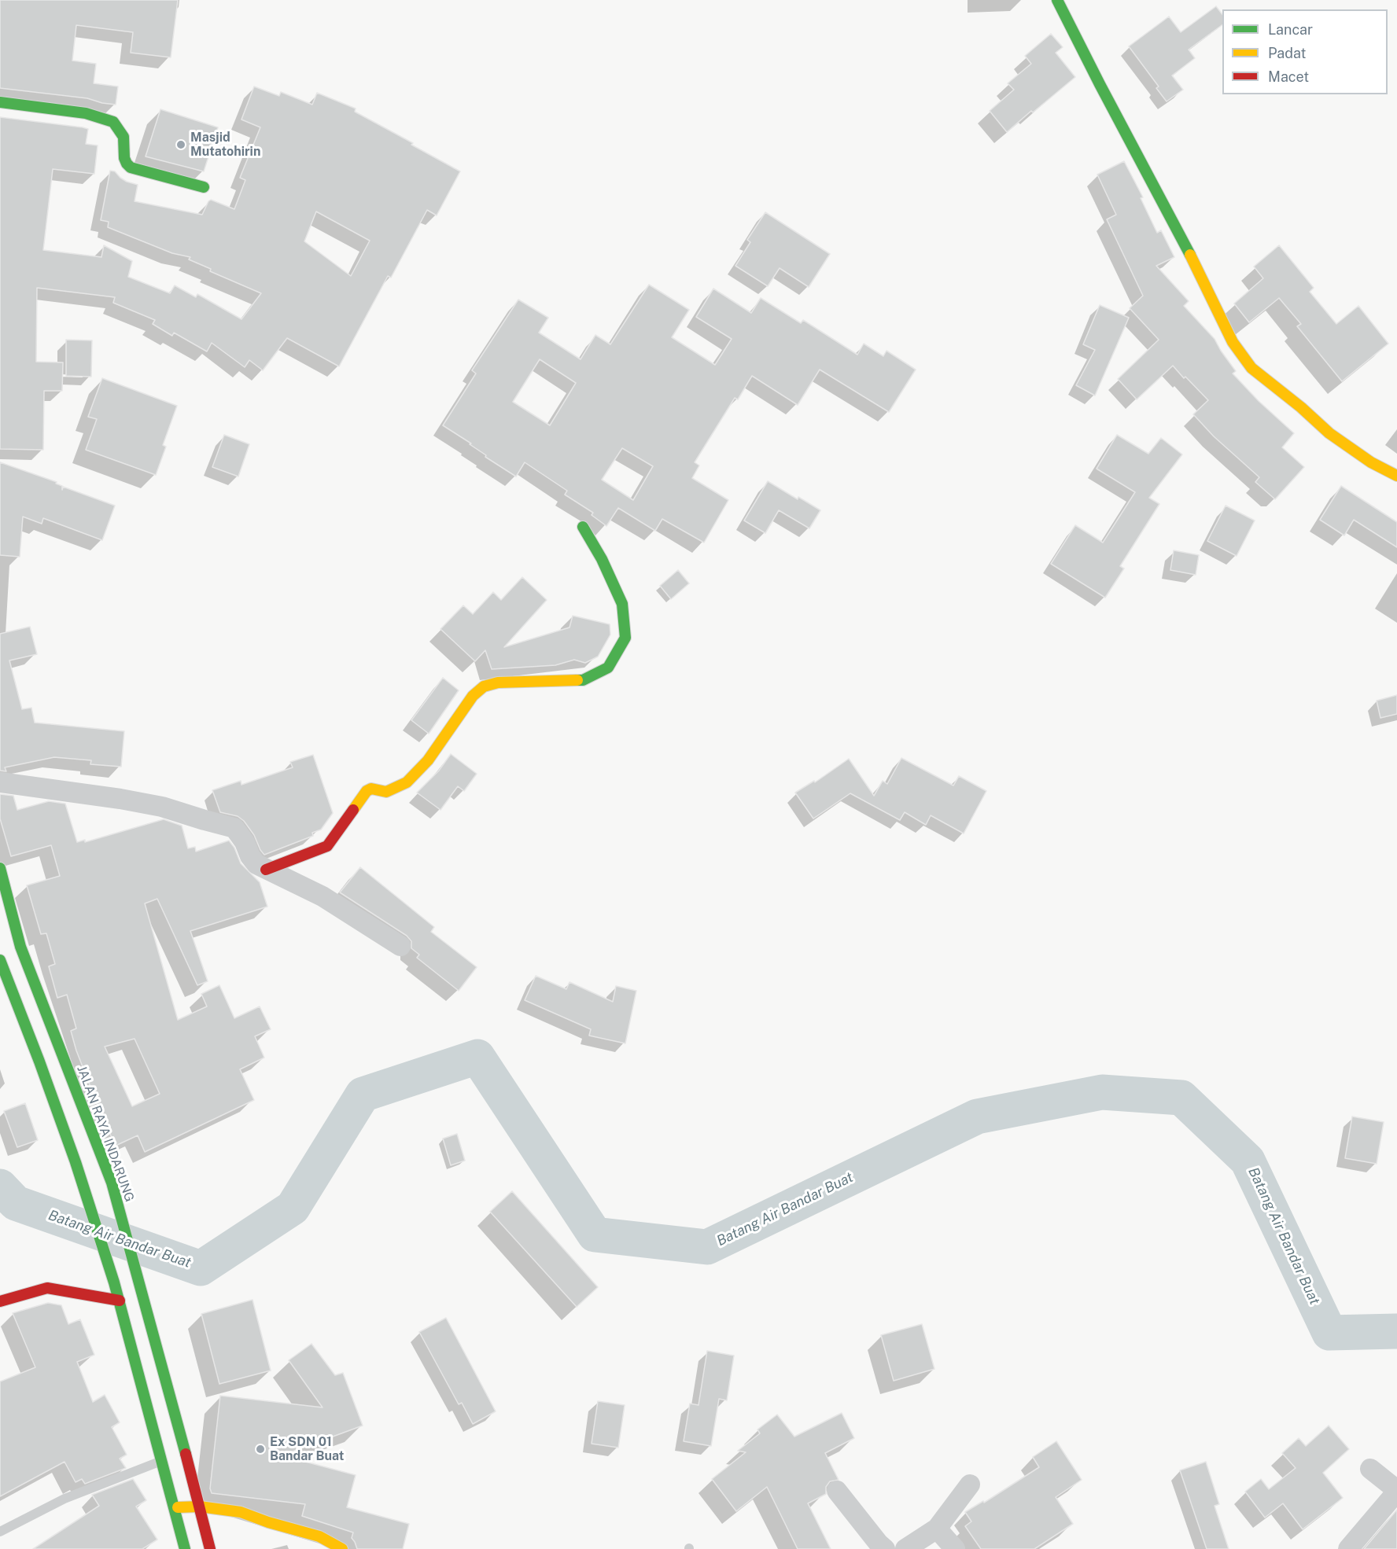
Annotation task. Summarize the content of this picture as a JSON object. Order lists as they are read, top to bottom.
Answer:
{
  "streets": {
    "main road": ["JALAN RAYA INDARUNG"]
  },
  "water": ["Batang Air Bandar Buat"],
  "places": ["Masjid Mutatohirin", "Ex SDN 01 Bandar Buat"],
  "legend": ["Lancar", "Padat", "Macet"]
}
